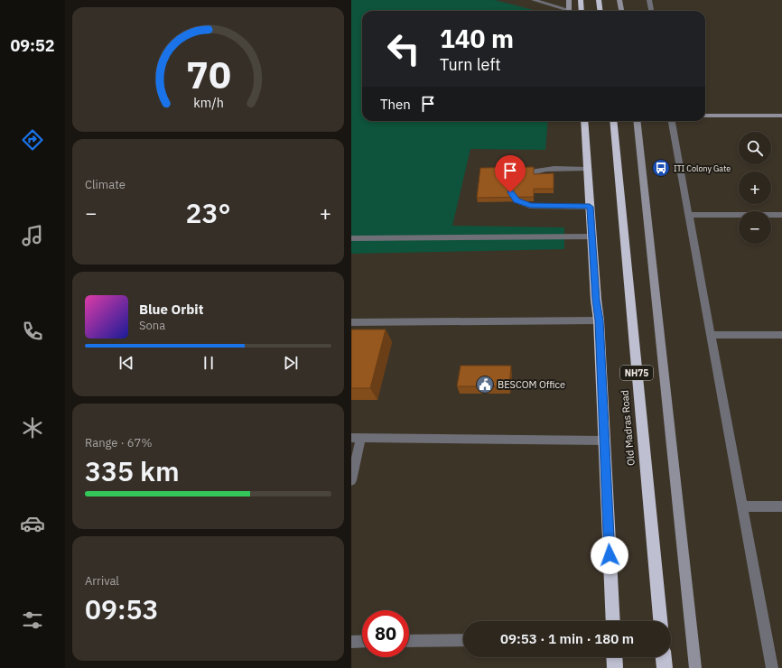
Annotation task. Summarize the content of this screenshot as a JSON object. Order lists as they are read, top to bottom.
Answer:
{
  "streets": {
    "highway": ["NH75", "Old Madras Road"]
  },
  "places": {
    "bus stop": ["ITI Colony Gate"],
    "public building": ["BESCOM Office"]
  },
  "page": {
    "tabs": "09:52",
    "turn": ["140 m", "Turn left"],
    "then": "Then",
    "map_buttons": ["+", "−"],
    "tile": [
      "Climate",
      ["Range · 67%", "335 km"],
      ["Arrival", "09:53"]
    ],
    "heat": ["−", "23°", "+"],
    "song": ["Blue Orbit", "Sona"],
    "limit": "80",
    "trip": "09:53 · 1 min · 180 m",
    "gauge": ["70", "km/h"]
  }
}
